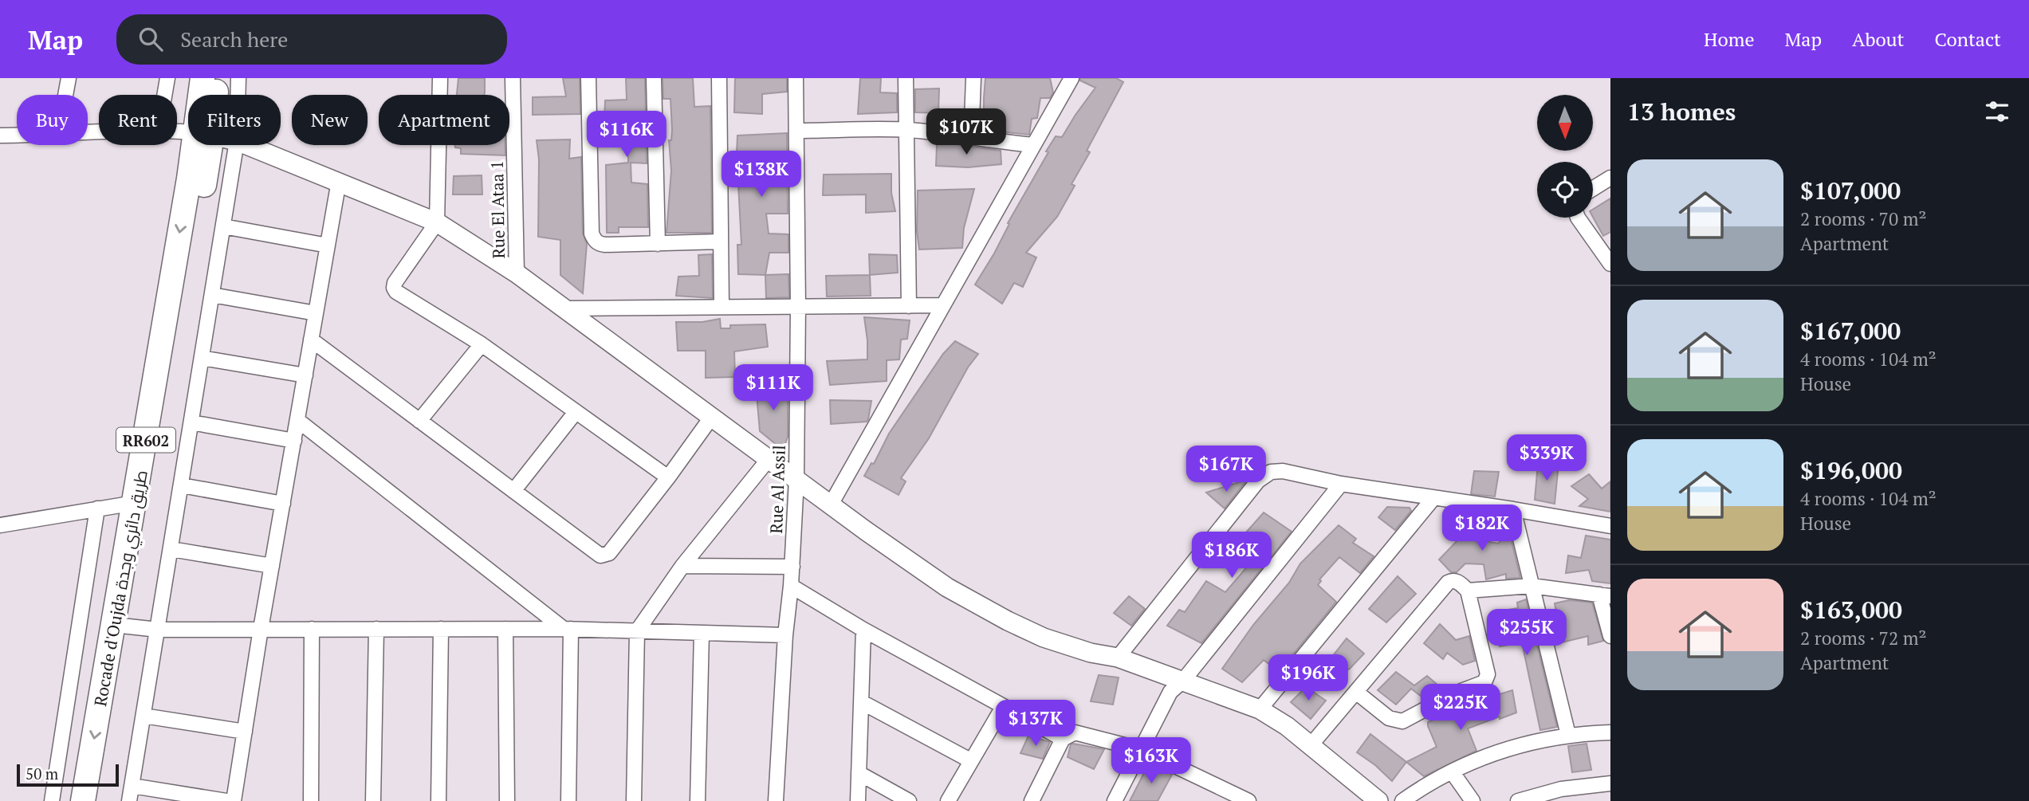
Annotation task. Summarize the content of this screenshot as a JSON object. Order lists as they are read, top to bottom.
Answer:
{
  "streets": {
    "highway": ["RR602", "Rocade d'Oujda طريق دائري وجدة"],
    "street": ["Rue El Ataa 1", "Rue Al Assil"]
  },
  "scale_bar": "50 m",
  "north": "bottom",
  "page": {
    "header": "Map",
    "search": "Search here",
    "nav": [
      "Home",
      "Map",
      "About",
      "Contact"
    ],
    "heading": "13 homes",
    "chip": [
      "Buy",
      "Rent",
      "Filters",
      "New",
      "Apartment"
    ],
    "price": [
      "$107K",
      "$116K",
      "$138K",
      "$111K",
      "$339K",
      "$167K",
      "$182K",
      "$186K",
      "$255K",
      "$196K",
      "$225K",
      "$137K",
      "$163K"
    ],
    "list": [
      {
        "name": "$107,000",
        "note": "2 rooms · 70 m² · Apartment"
      },
      {
        "name": "$167,000",
        "note": "4 rooms · 104 m² · House"
      },
      {
        "name": "$196,000",
        "note": "4 rooms · 104 m² · House"
      },
      {
        "name": "$163,000",
        "note": "2 rooms · 72 m² · Apartment"
      }
    ],
    "scale": "50 m"
  }
}
